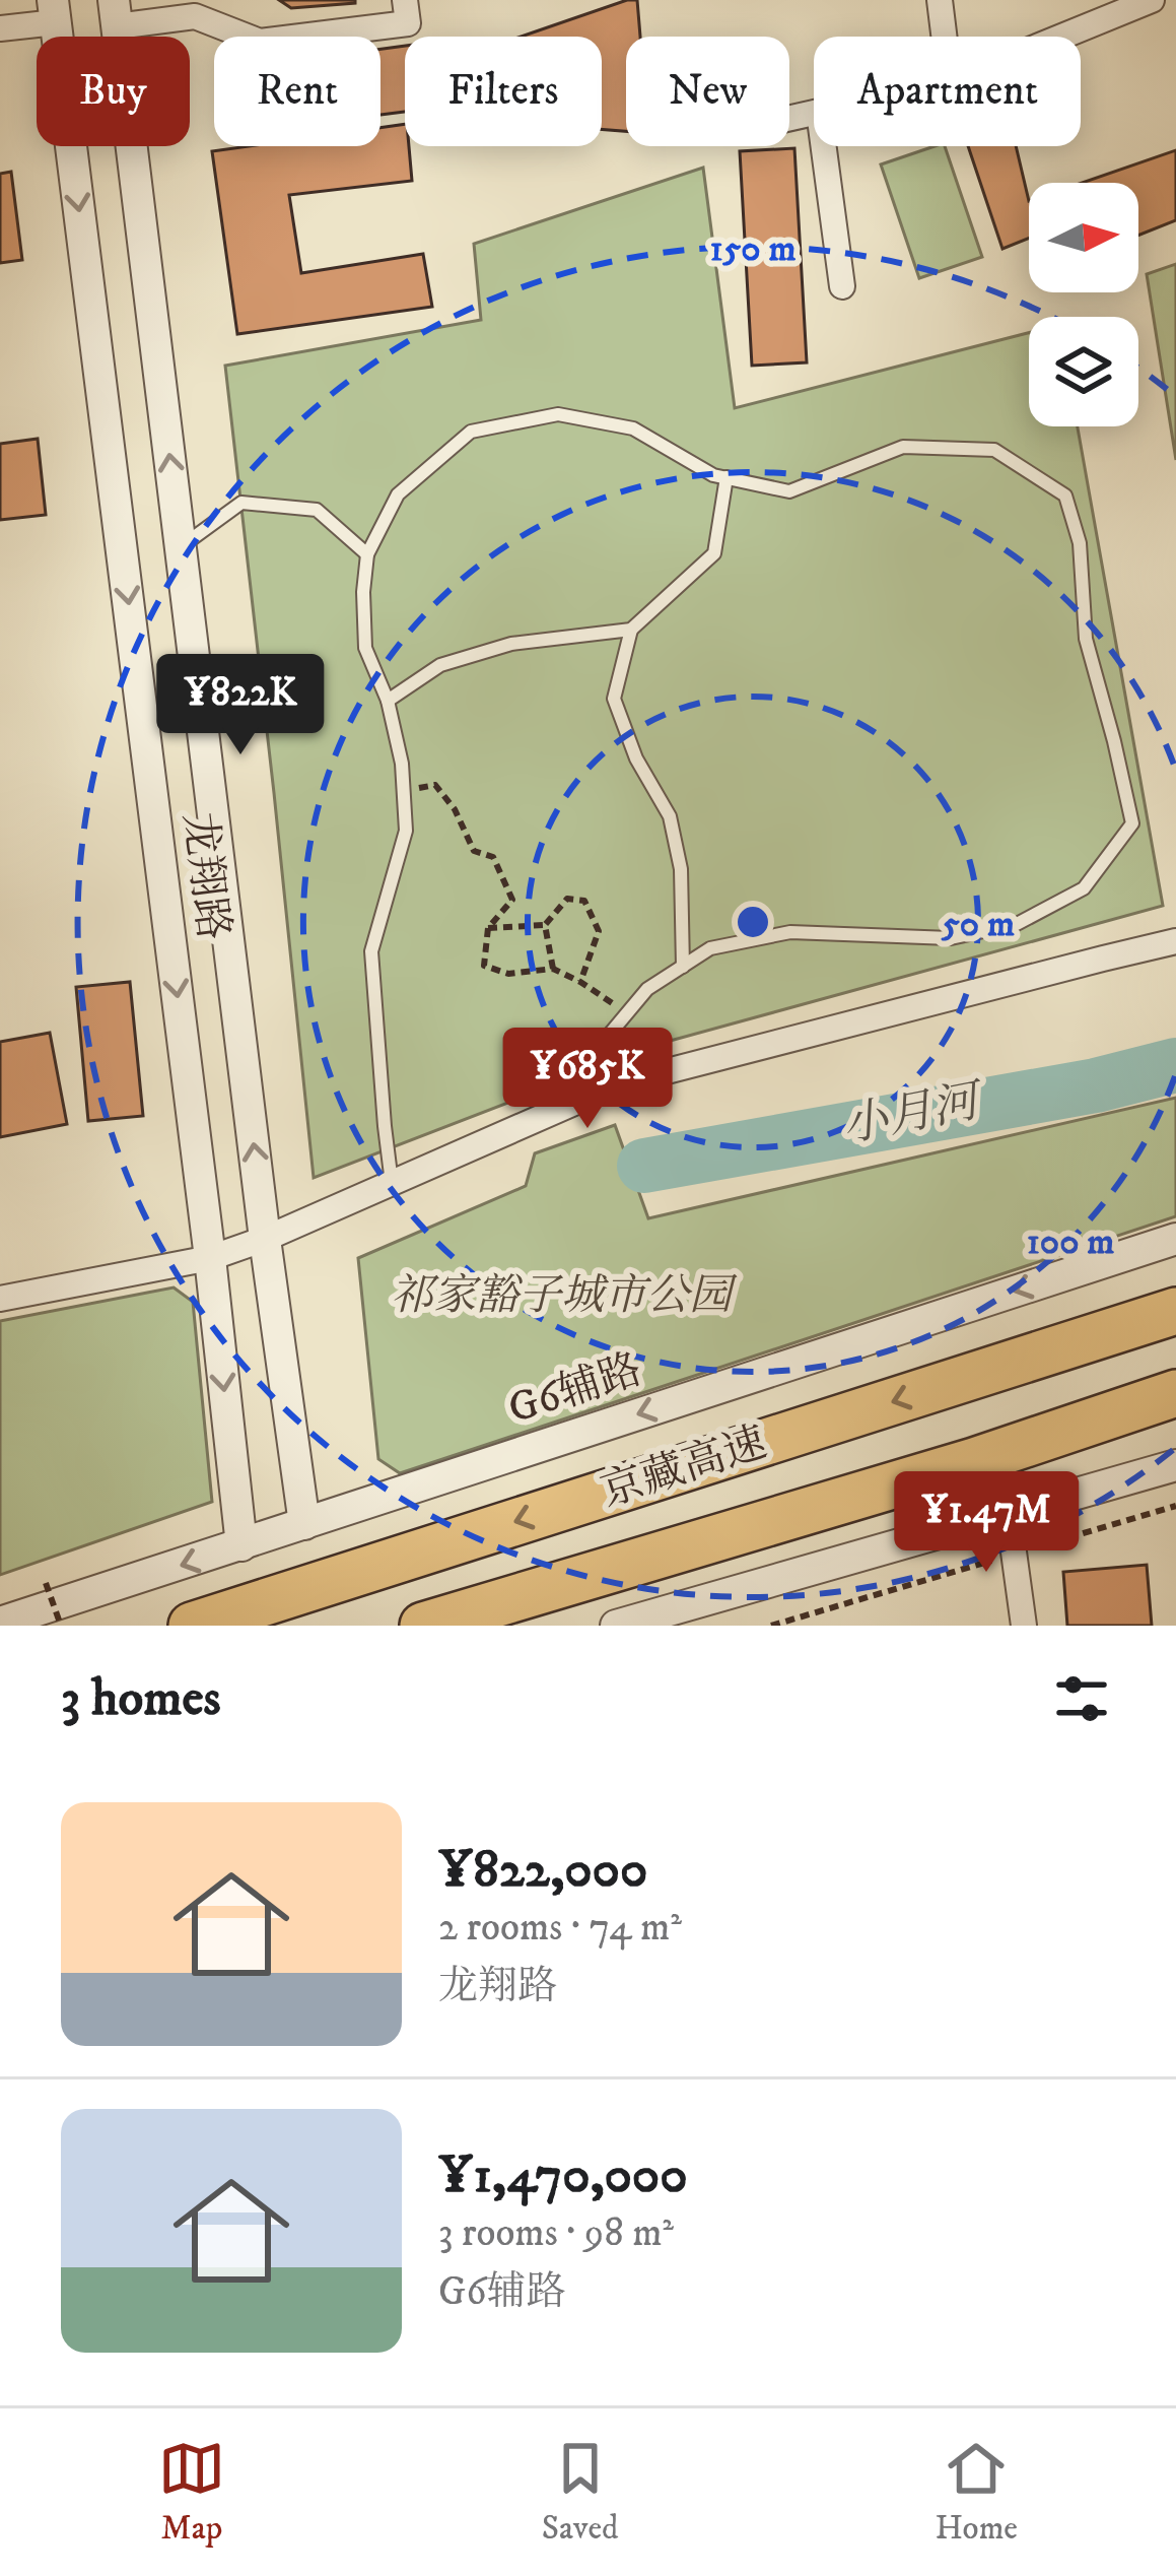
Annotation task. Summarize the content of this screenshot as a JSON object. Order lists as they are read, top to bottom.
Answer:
{
  "streets": {
    "highway": ["京藏高速"],
    "street": ["龙翔路", "G6辅路"]
  },
  "crossings": [
    ["龙翔路", "G6辅路"]
  ],
  "water": ["小月河"],
  "parks": ["祁家豁子城市公园"],
  "north": "right",
  "page": {
    "chip": [
      "Buy",
      "Rent",
      "Filters",
      "New",
      "Apartment"
    ],
    "price": ["¥822K", "¥685K", "¥1.47M"],
    "heading": "3 homes",
    "list": [
      {
        "name": "¥822,000",
        "note": "2 rooms · 74 m² · 龙翔路"
      },
      {
        "name": "¥1,470,000",
        "note": "3 rooms · 98 m² · G6辅路"
      }
    ],
    "tabs": ["Map", "Saved", "Home"]
  },
  "rings": ["150 m", "50 m", "100 m"]
}
